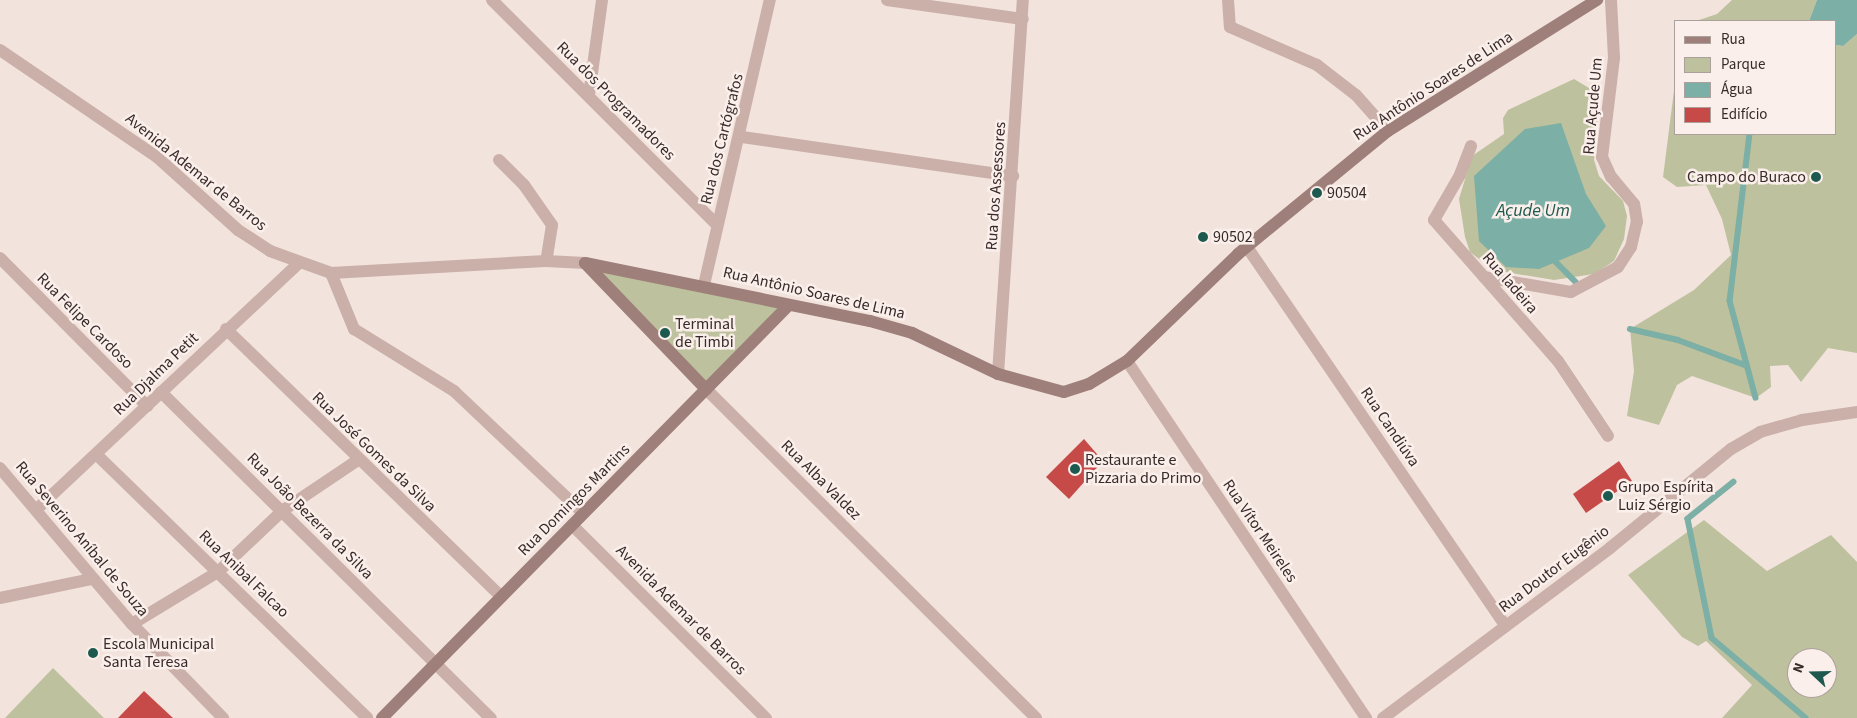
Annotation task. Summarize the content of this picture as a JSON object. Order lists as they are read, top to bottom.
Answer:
{
  "streets": {
    "street": [
      "Rua Antônio Soares de Lima",
      "Rua dos Programadores",
      "Rua Açude Um",
      "Rua dos Cartógrafos",
      "Avenida Ademar de Barros",
      "Rua dos Assessores",
      "Rua ladeira",
      "Rua Felipe Cardoso",
      "Rua Djalma Petit",
      "Rua Candiúva",
      "Rua José Gomes da Silva",
      "Rua Alba Valdez",
      "Rua Domingos Martins",
      "Rua João Bezerra da Silva",
      "Rua Vítor Meireles",
      "Rua Severino Aníbal de Souza",
      "Rua Doutor Eugênio",
      "Rua Anibal Falcao"
    ]
  },
  "crossings": [
    ["Rua Antônio Soares de Lima", "Rua dos Cartógrafos"],
    ["Rua Antônio Soares de Lima", "Avenida Ademar de Barros"],
    ["Rua Antônio Soares de Lima", "Rua dos Assessores"],
    ["Rua Antônio Soares de Lima", "Rua Candiúva"],
    ["Rua Antônio Soares de Lima", "Rua Alba Valdez"],
    ["Rua Antônio Soares de Lima", "Rua Domingos Martins"],
    ["Rua Antônio Soares de Lima", "Rua Vítor Meireles"],
    ["Rua dos Programadores", "Rua dos Cartógrafos"],
    ["Rua Açude Um", "Rua ladeira"],
    ["Avenida Ademar de Barros", "Rua Djalma Petit"],
    ["Avenida Ademar de Barros", "Rua Domingos Martins"],
    ["Rua Felipe Cardoso", "Rua Djalma Petit"],
    ["Rua Djalma Petit", "Rua José Gomes da Silva"],
    ["Rua Djalma Petit", "Rua João Bezerra da Silva"],
    ["Rua Djalma Petit", "Rua Severino Aníbal de Souza"],
    ["Rua Djalma Petit", "Rua Anibal Falcao"],
    ["Rua Candiúva", "Rua Doutor Eugênio"],
    ["Rua José Gomes da Silva", "Rua Domingos Martins"],
    ["Rua Alba Valdez", "Rua Domingos Martins"],
    ["Rua Domingos Martins", "Rua João Bezerra da Silva"]
  ],
  "water": ["Açude Um"],
  "places": [
    "Campo do Buraco",
    "90504",
    "90502",
    "Terminal de Timbi",
    "Restaurante e Pizzaria do Primo",
    "Grupo Espírita Luiz Sérgio",
    "Escola Municipal Santa Teresa"
  ],
  "legend": [
    "Rua",
    "Parque",
    "Água",
    "Edifício"
  ],
  "north": "left"
}
